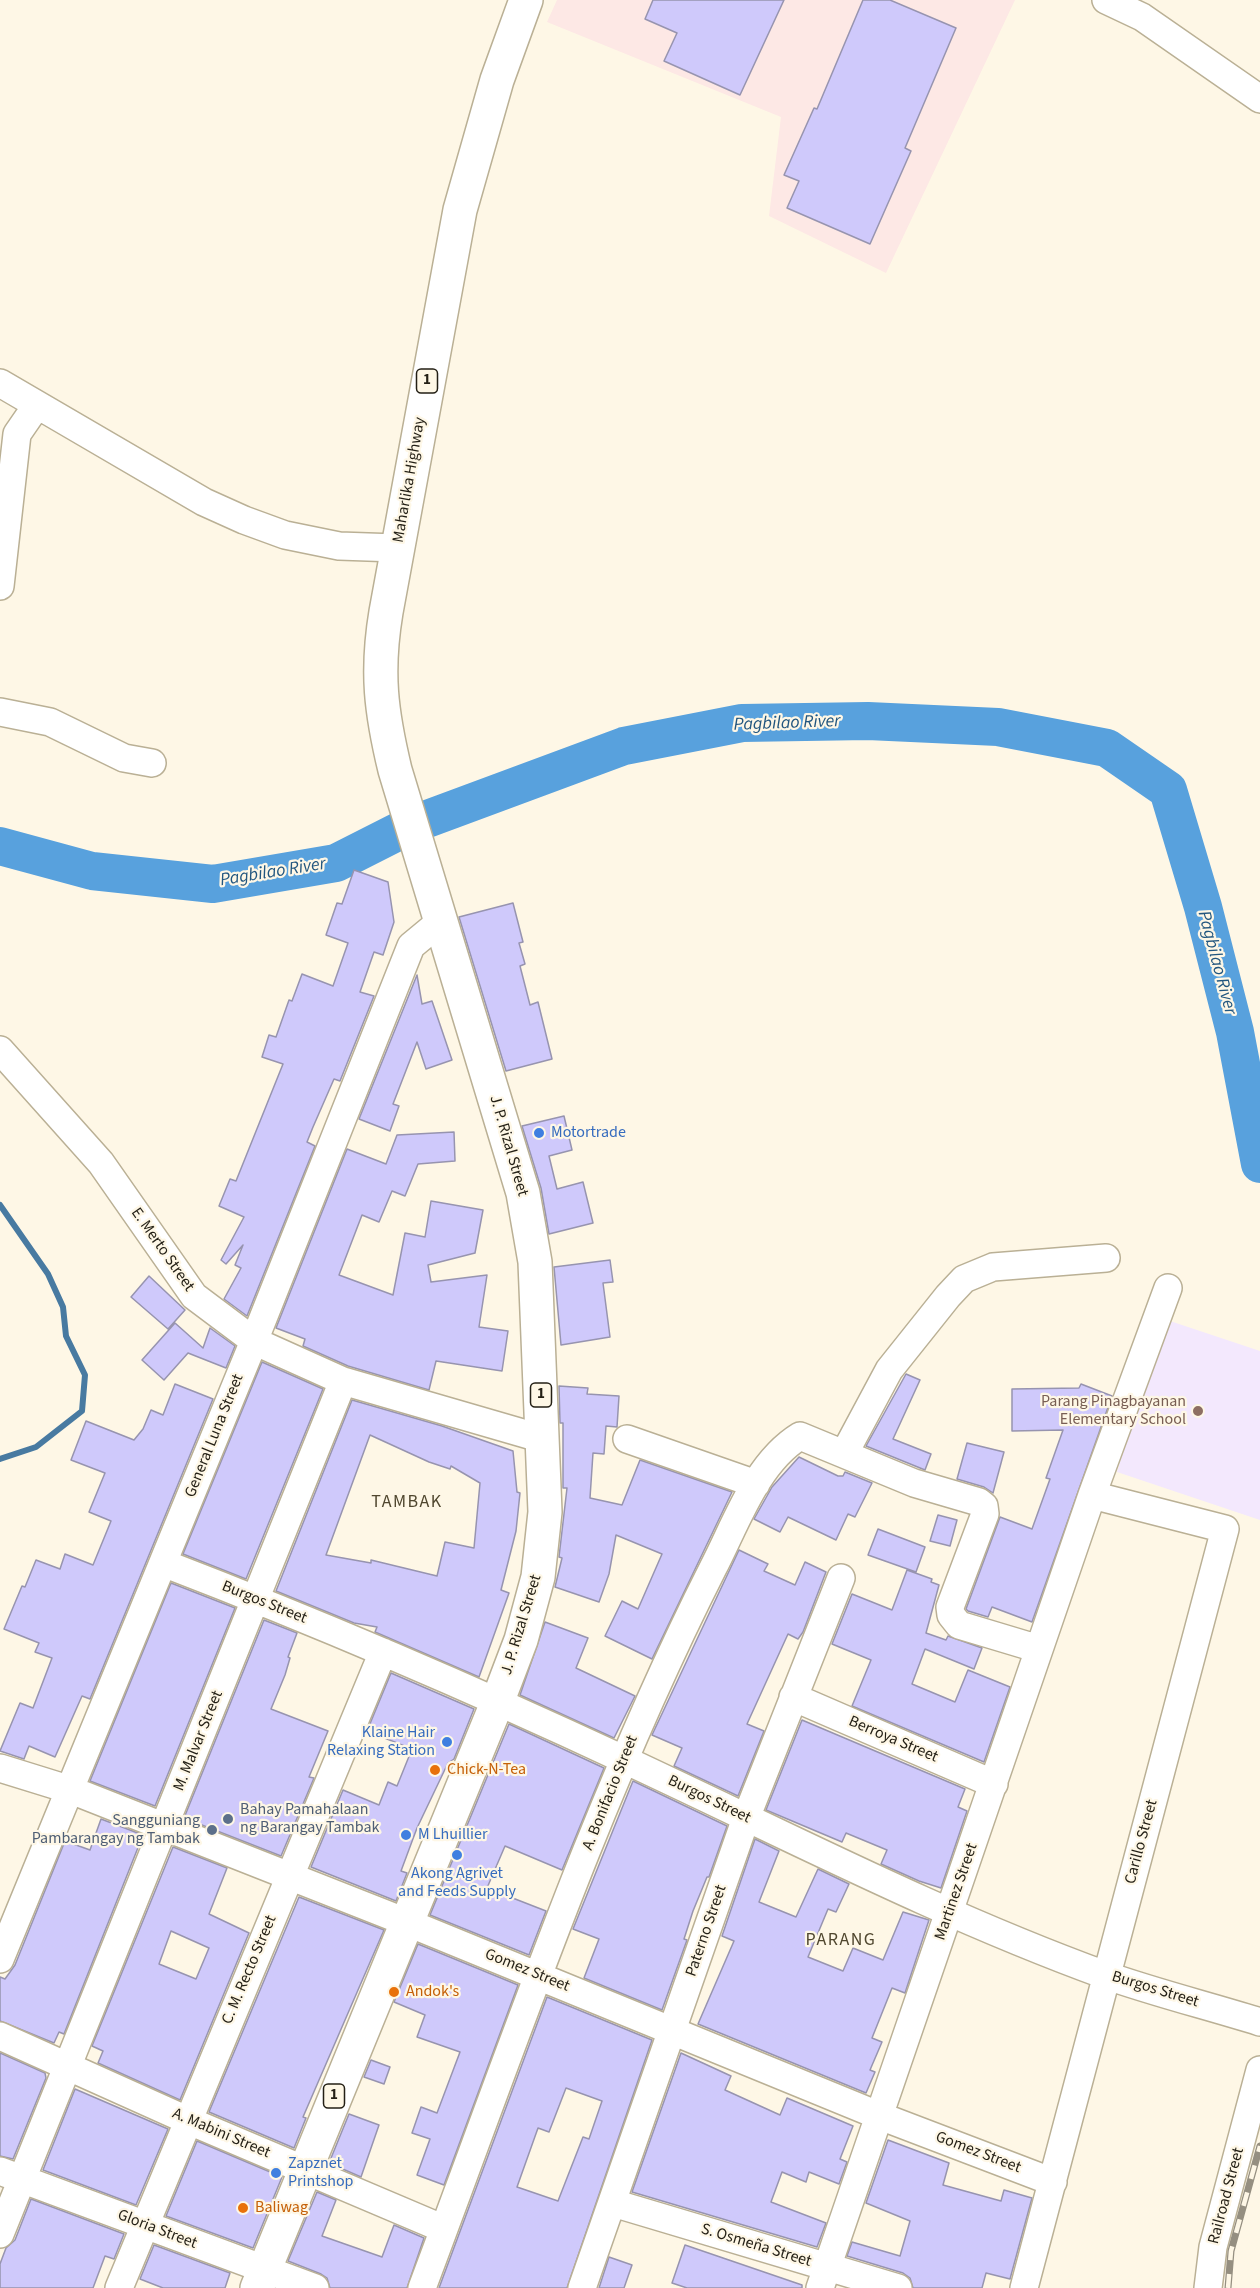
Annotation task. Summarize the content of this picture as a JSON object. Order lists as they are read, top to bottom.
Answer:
{
  "streets": {
    "main road": ["1", "Maharlika Highway", "J. P. Rizal Street"],
    "street": [
      "E. Merto Street",
      "General Luna Street",
      "Burgos Street",
      "Berroya Street",
      "M. Malvar Street",
      "A. Bonifacio Street",
      "Carillo Street",
      "Martinez Street",
      "Paterno Street",
      "C. M. Recto Street",
      "Gomez Street",
      "A. Mabini Street",
      "Railroad Street",
      "Gloria Street",
      "S. Osmeña Street"
    ]
  },
  "crossings": [
    ["Maharlika Highway", "J. P. Rizal Street"],
    ["J. P. Rizal Street", "E. Merto Street"],
    ["J. P. Rizal Street", "General Luna Street"],
    ["J. P. Rizal Street", "Burgos Street"],
    ["J. P. Rizal Street", "Gomez Street"],
    ["J. P. Rizal Street", "A. Mabini Street"],
    ["J. P. Rizal Street", "Gloria Street"],
    ["E. Merto Street", "General Luna Street"],
    ["E. Merto Street", "M. Malvar Street"],
    ["General Luna Street", "Burgos Street"],
    ["General Luna Street", "Gomez Street"],
    ["Burgos Street", "M. Malvar Street"],
    ["Burgos Street", "A. Bonifacio Street"],
    ["Burgos Street", "Carillo Street"],
    ["Burgos Street", "Martinez Street"],
    ["Burgos Street", "Paterno Street"],
    ["Burgos Street", "C. M. Recto Street"],
    ["Berroya Street", "Martinez Street"],
    ["Berroya Street", "Paterno Street"],
    ["M. Malvar Street", "Gomez Street"],
    ["M. Malvar Street", "A. Mabini Street"],
    ["M. Malvar Street", "Gloria Street"],
    ["A. Bonifacio Street", "Martinez Street"],
    ["A. Bonifacio Street", "Gomez Street"],
    ["A. Bonifacio Street", "A. Mabini Street"],
    ["Carillo Street", "Martinez Street"],
    ["Carillo Street", "Gomez Street"],
    ["Martinez Street", "Gomez Street"],
    ["Martinez Street", "S. Osmeña Street"],
    ["Paterno Street", "Gomez Street"],
    ["Paterno Street", "S. Osmeña Street"],
    ["C. M. Recto Street", "Gomez Street"],
    ["C. M. Recto Street", "A. Mabini Street"],
    ["C. M. Recto Street", "Gloria Street"]
  ],
  "districts": ["TAMBAK", "PARANG"],
  "water": ["Pagbilao River"],
  "places": [
    "Motortrade",
    "Parang Pinagbayanan Elementary School",
    "Klaine Hair Relaxing Station",
    "Chick-N-Tea",
    "Bahay Pamahalaan ng Barangay Tambak",
    "Sangguniang Pambarangay ng Tambak",
    "M Lhuillier",
    "Akong Agrivet and Feeds Supply",
    "Andok's",
    "Zapznet Printshop",
    "Baliwag"
  ]
}
